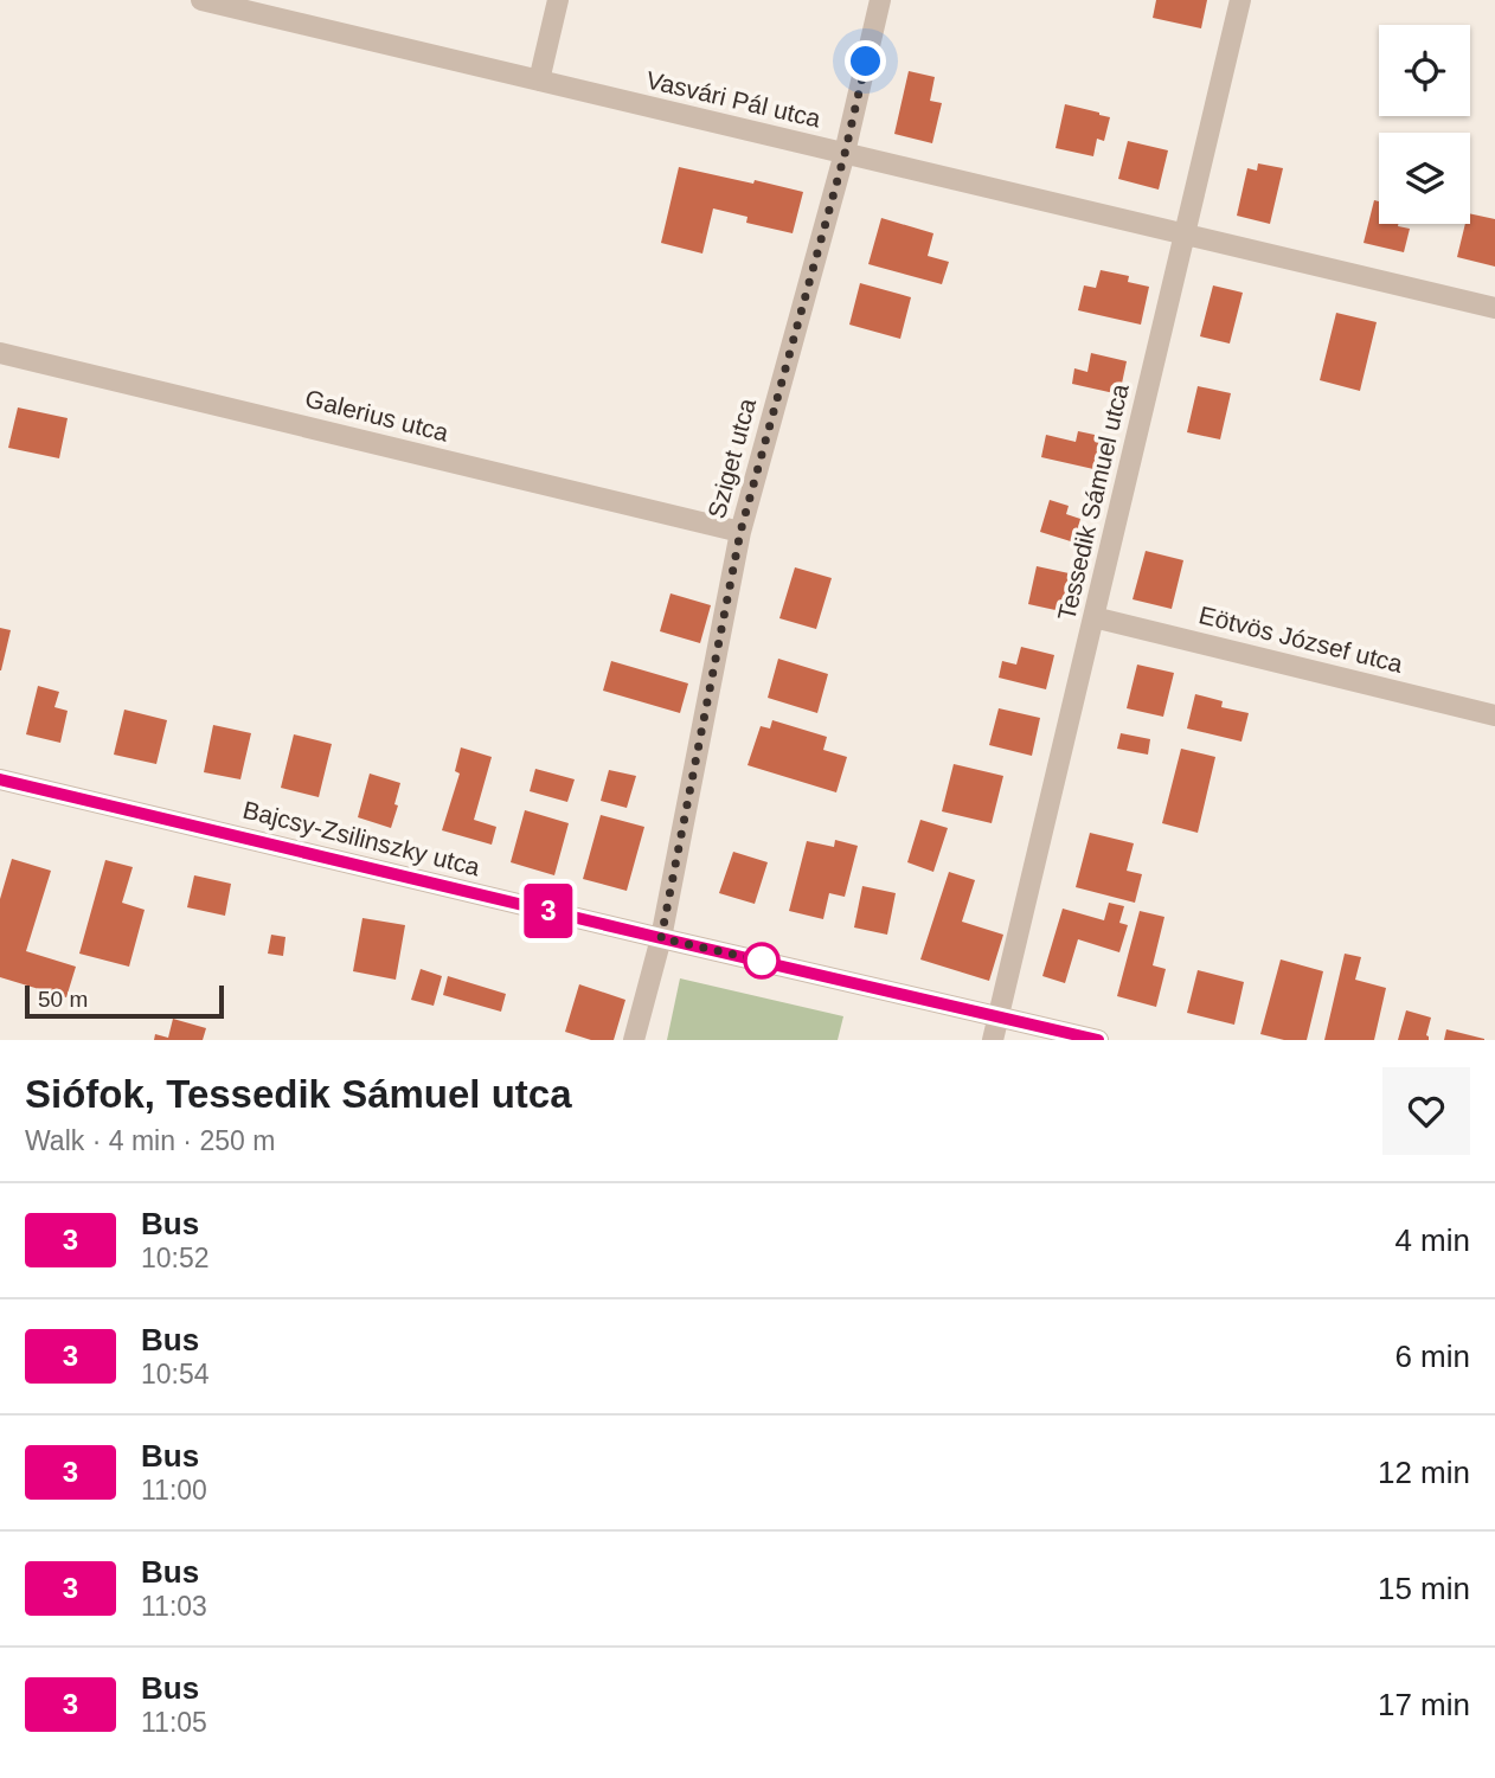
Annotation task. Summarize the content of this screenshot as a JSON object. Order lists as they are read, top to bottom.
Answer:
{
  "streets": {
    "street": [
      "Vasvári Pál utca",
      "Galerius utca",
      "Sziget utca",
      "Tessedik Sámuel utca",
      "Eötvös József utca",
      "Bajcsy-Zsilinszky utca"
    ]
  },
  "crossings": [
    ["Vasvári Pál utca", "Sziget utca"],
    ["Vasvári Pál utca", "Tessedik Sámuel utca"],
    ["Galerius utca", "Sziget utca"],
    ["Sziget utca", "Bajcsy-Zsilinszky utca"],
    ["Tessedik Sámuel utca", "Eötvös József utca"],
    ["Tessedik Sámuel utca", "Bajcsy-Zsilinszky utca"]
  ],
  "lines": ["bus line 3"],
  "scale_bar": "50 m",
  "page": {
    "on_map": "3",
    "scale": "50 m",
    "heading": ["Siófok, Tessedik Sámuel utca", "Walk · 4 min · 250 m"],
    "list": [
      {
        "mark": "3",
        "name": "Bus",
        "note": "10:52",
        "value": "4 min"
      },
      {
        "mark": "3",
        "name": "Bus",
        "note": "10:54",
        "value": "6 min"
      },
      {
        "mark": "3",
        "name": "Bus",
        "note": "11:00",
        "value": "12 min"
      },
      {
        "mark": "3",
        "name": "Bus",
        "note": "11:03",
        "value": "15 min"
      },
      {
        "mark": "3",
        "name": "Bus",
        "note": "11:05",
        "value": "17 min"
      }
    ]
  }
}
